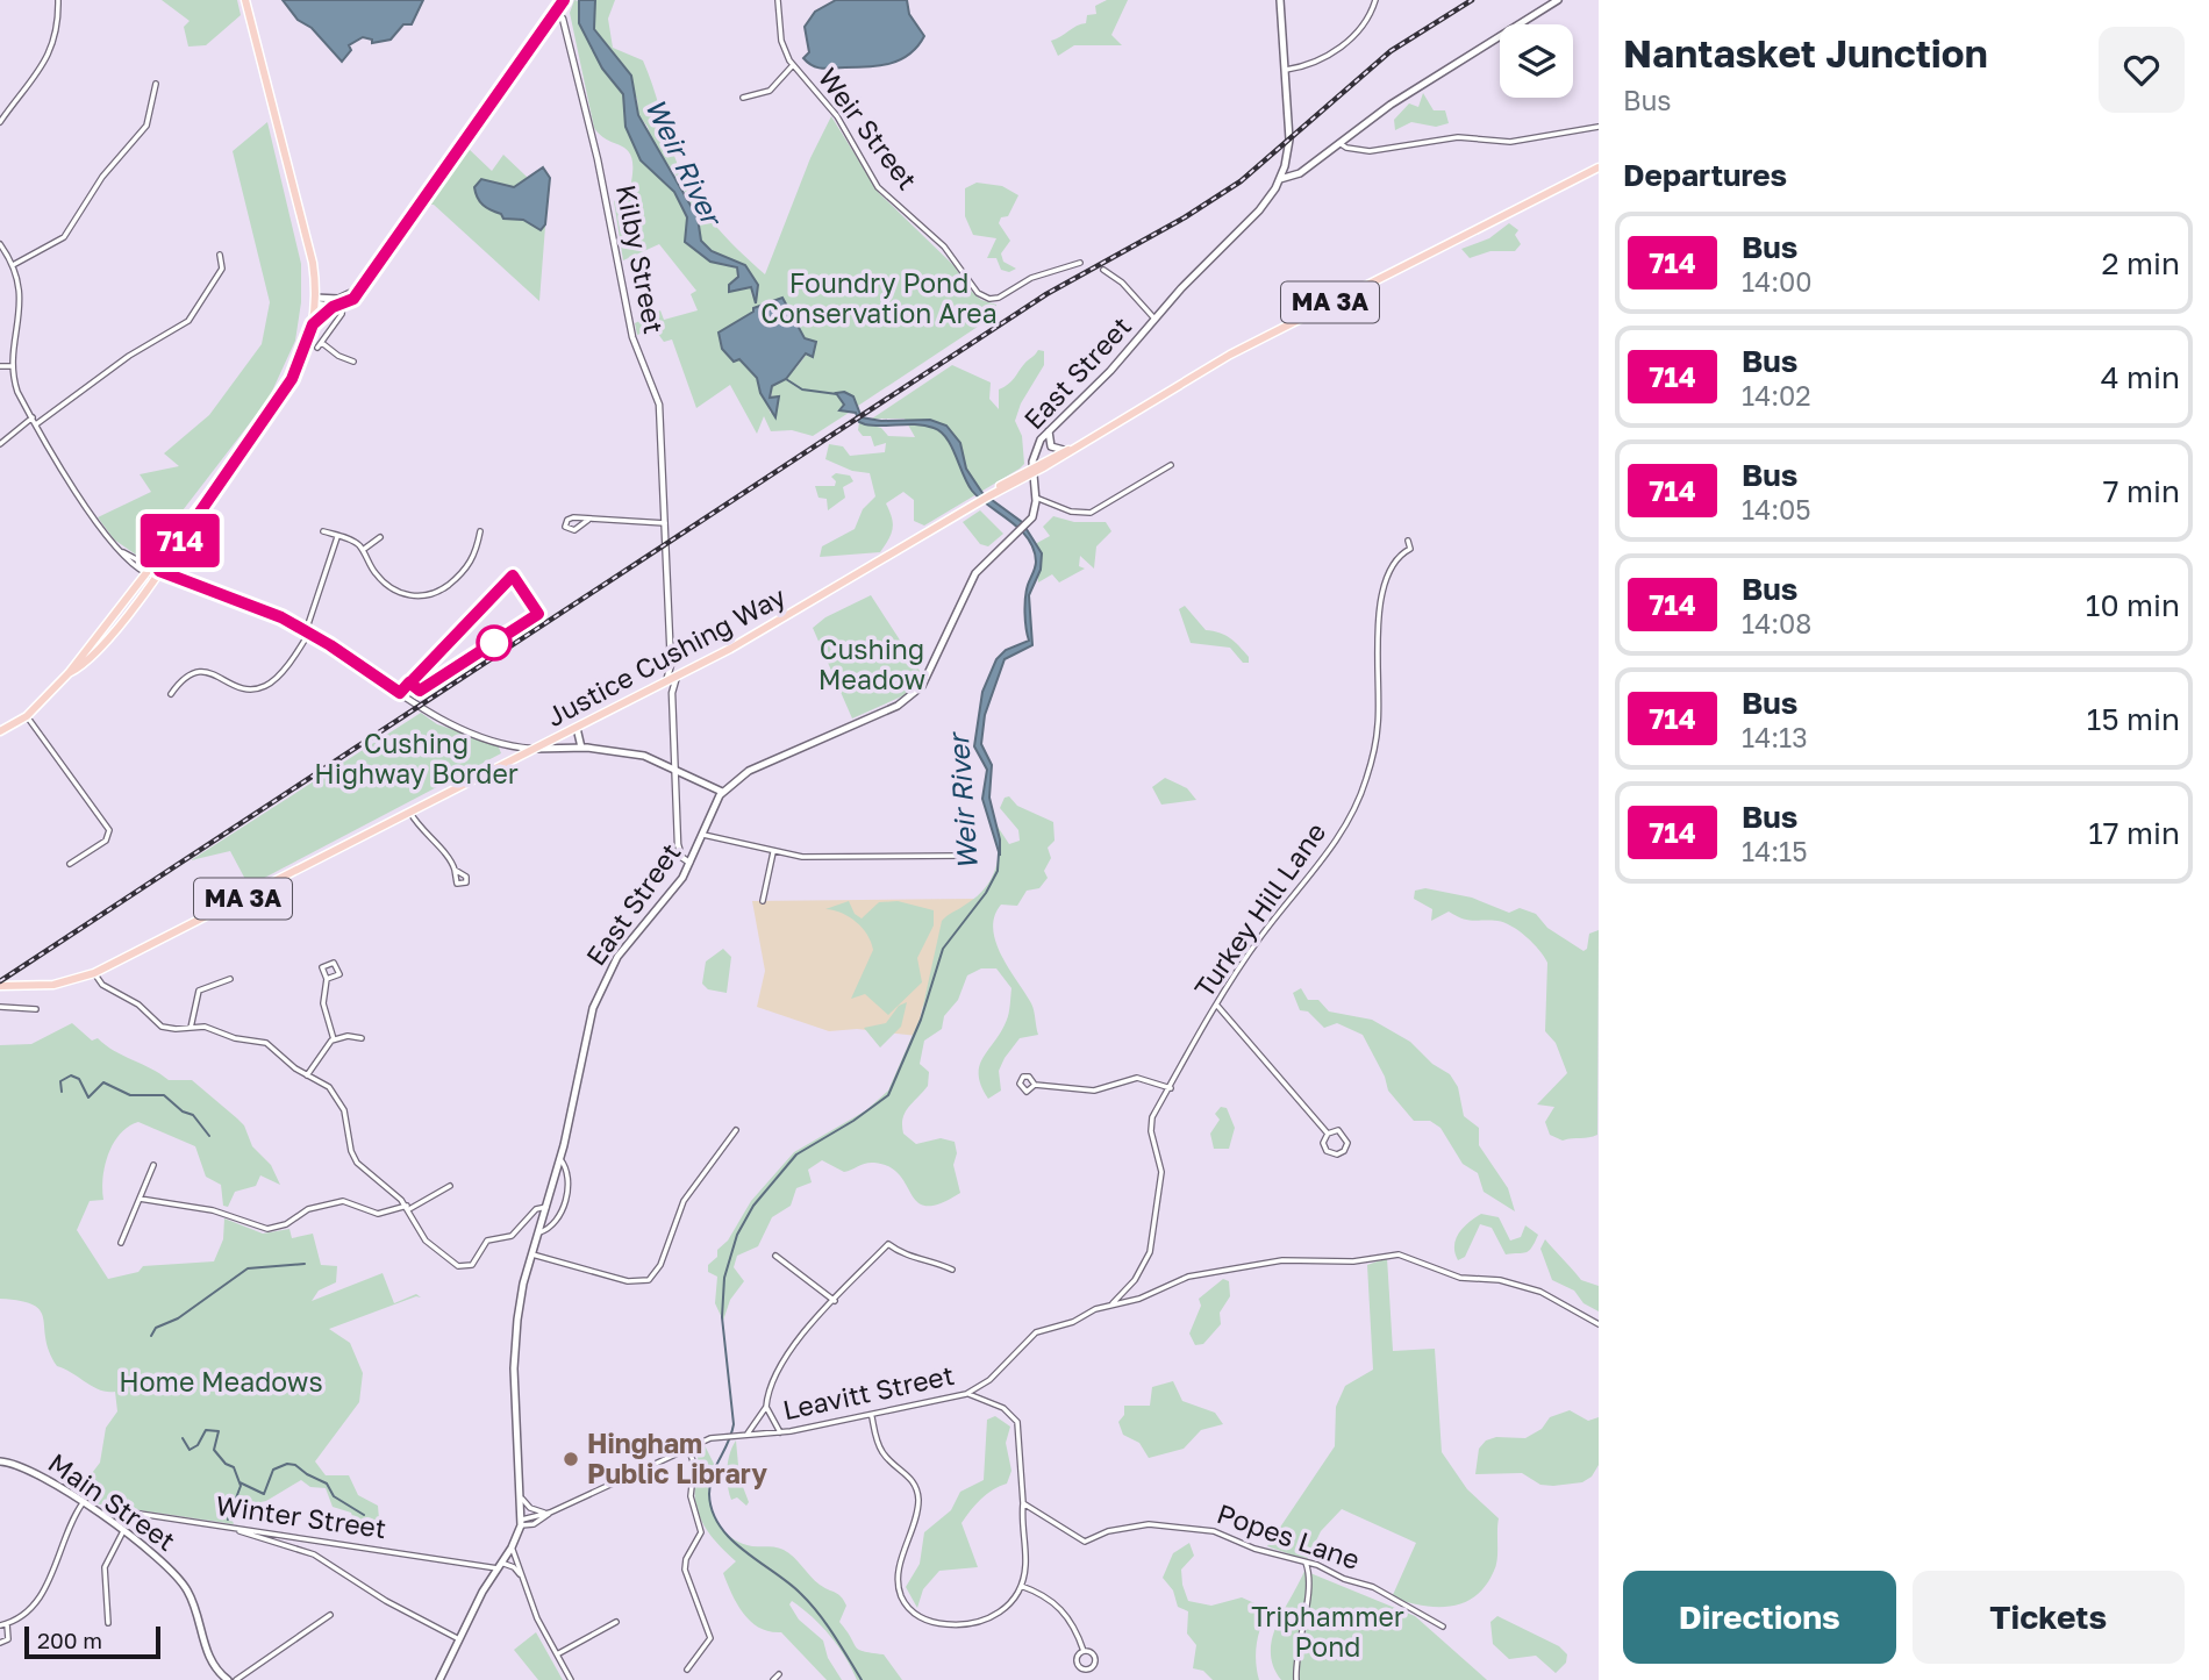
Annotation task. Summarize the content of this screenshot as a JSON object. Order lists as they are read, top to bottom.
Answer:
{
  "streets": {
    "main road": [
      "MA 3A",
      "East Street",
      "Justice Cushing Way",
      "Main Street"
    ],
    "street": [
      "Weir Street",
      "Kilby Street",
      "Turkey Hill Lane",
      "Leavitt Street",
      "Winter Street",
      "Popes Lane"
    ]
  },
  "crossings": [
    ["Kilby Street", "Justice Cushing Way"],
    ["East Street", "Justice Cushing Way"],
    ["East Street", "Leavitt Street"],
    ["Turkey Hill Lane", "Leavitt Street"],
    ["Main Street", "Winter Street"]
  ],
  "water": ["Weir River"],
  "parks": [
    "Foundry Pond Conservation Area",
    "Cushing Meadow",
    "Cushing Highway Border",
    "Home Meadows",
    "Triphammer Pond"
  ],
  "places": ["Hingham Public Library"],
  "lines": ["bus line 714"],
  "scale_bar": "200 m",
  "page": {
    "on_map": "714",
    "heading": [
      ["Nantasket Junction", "Bus"],
      "Departures"
    ],
    "list": [
      {
        "mark": "714",
        "name": "Bus",
        "note": "14:00",
        "value": "2 min"
      },
      {
        "mark": "714",
        "name": "Bus",
        "note": "14:02",
        "value": "4 min"
      },
      {
        "mark": "714",
        "name": "Bus",
        "note": "14:05",
        "value": "7 min"
      },
      {
        "mark": "714",
        "name": "Bus",
        "note": "14:08",
        "value": "10 min"
      },
      {
        "mark": "714",
        "name": "Bus",
        "note": "14:13",
        "value": "15 min"
      },
      {
        "mark": "714",
        "name": "Bus",
        "note": "14:15",
        "value": "17 min"
      }
    ],
    "buttons": ["Directions", "Tickets"],
    "scale": "200 m"
  }
}
